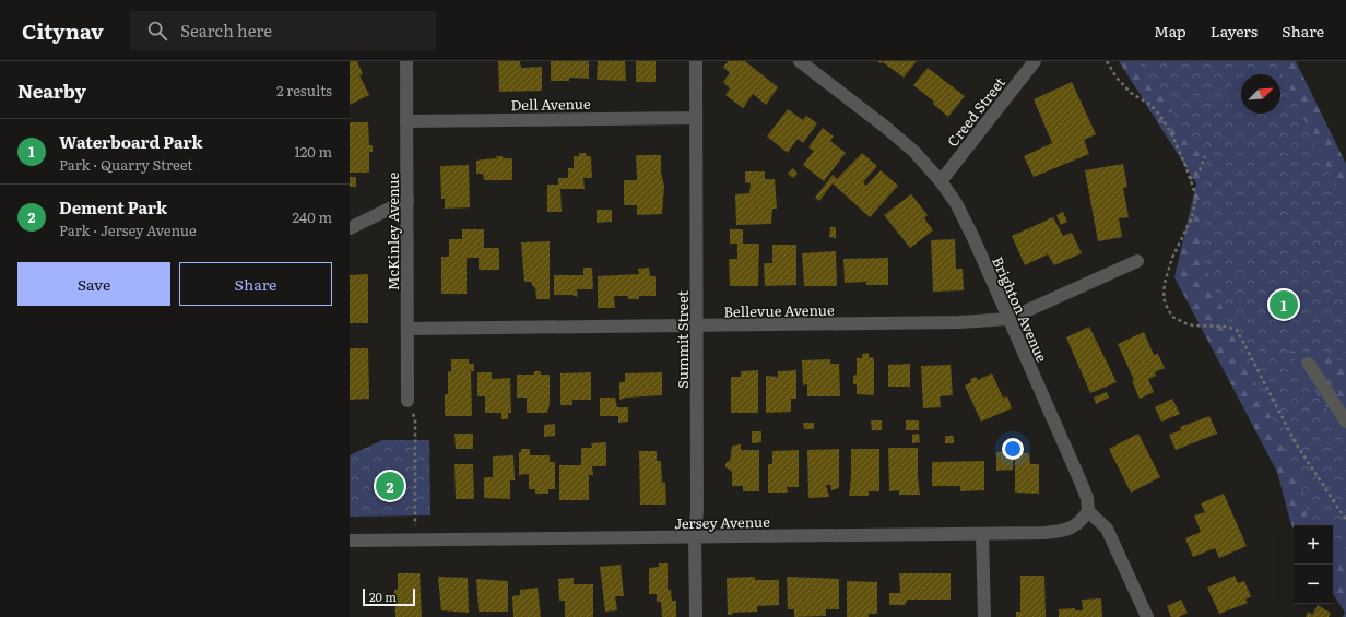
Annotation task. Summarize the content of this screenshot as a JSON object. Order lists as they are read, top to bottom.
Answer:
{
  "streets": {
    "street": [
      "Dell Avenue",
      "Creed Street",
      "McKinley Avenue",
      "Brighton Avenue",
      "Bellevue Avenue",
      "Summit Street",
      "Jersey Avenue"
    ]
  },
  "crossings": [
    ["Dell Avenue", "McKinley Avenue"],
    ["Dell Avenue", "Summit Street"],
    ["Creed Street", "Brighton Avenue"],
    ["McKinley Avenue", "Bellevue Avenue"],
    ["Brighton Avenue", "Bellevue Avenue"],
    ["Brighton Avenue", "Jersey Avenue"],
    ["Bellevue Avenue", "Summit Street"],
    ["Summit Street", "Jersey Avenue"]
  ],
  "scale_bar": "20 m",
  "north": "top right",
  "page": {
    "header": "Citynav",
    "search": "Search here",
    "nav": ["Map", "Layers", "Share"],
    "heading": ["Nearby", "2 results"],
    "list": [
      {
        "mark": "1",
        "name": "Waterboard Park",
        "note": "Park · Quarry Street",
        "value": "120 m"
      },
      {
        "mark": "2",
        "name": "Dement Park",
        "note": "Park · Jersey Avenue",
        "value": "240 m"
      }
    ],
    "buttons": ["Save", "Share"],
    "pins": ["1", "2"],
    "map_buttons": ["+", "−"],
    "scale": "20 m"
  }
}
